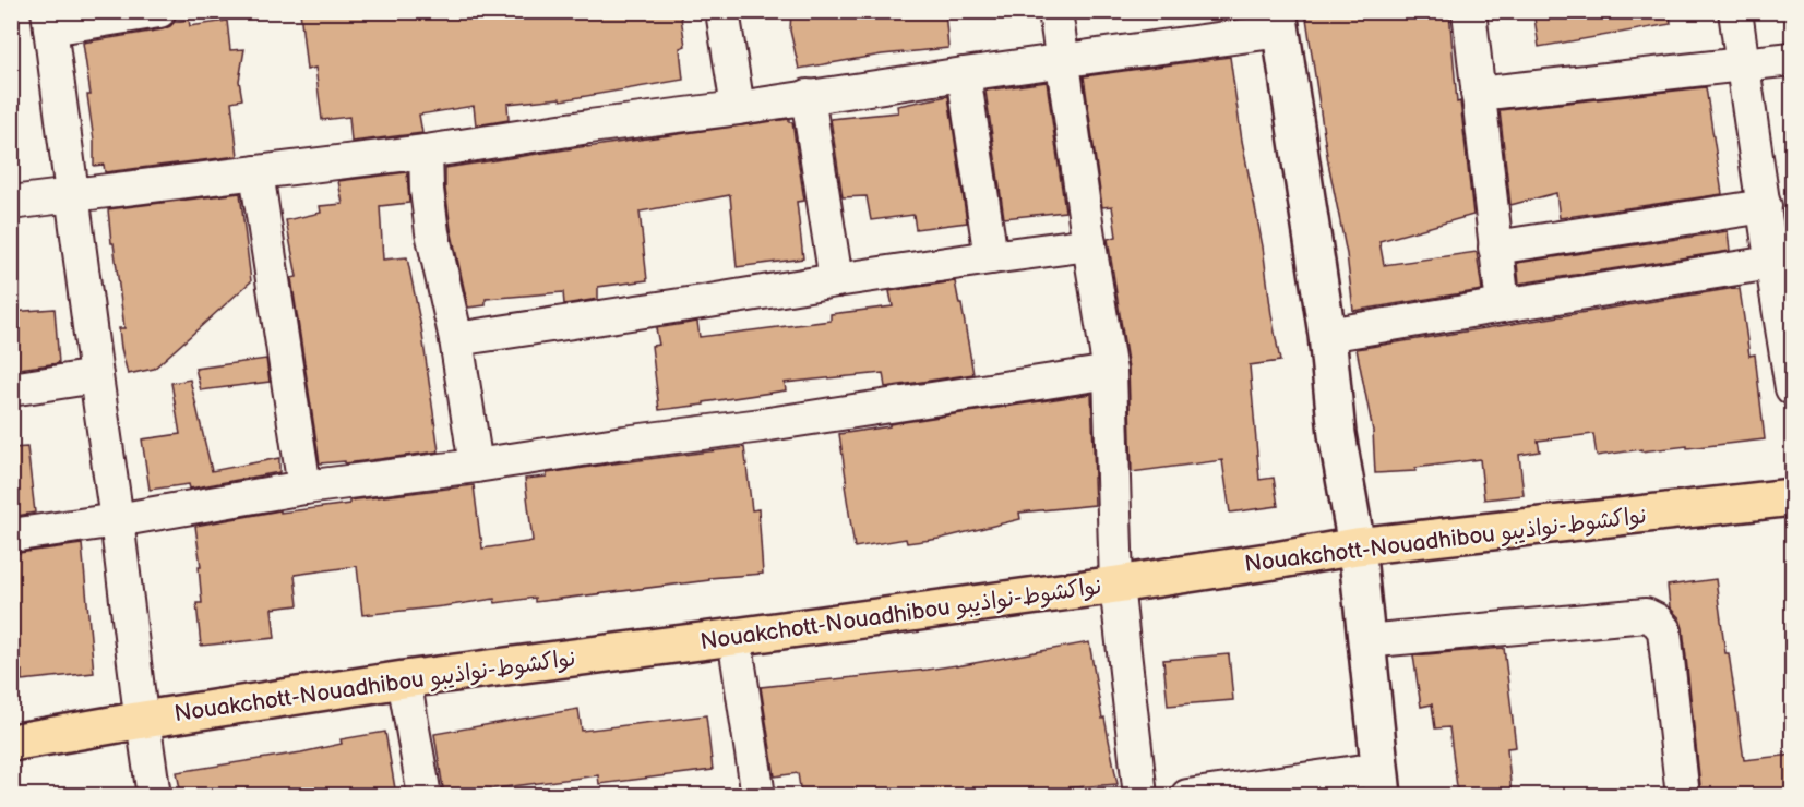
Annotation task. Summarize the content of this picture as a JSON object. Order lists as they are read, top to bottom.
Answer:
{
  "streets": {
    "highway": ["Nouakchott-Nouadhibou نواكشوط-نواذيبو"]
  }
}
